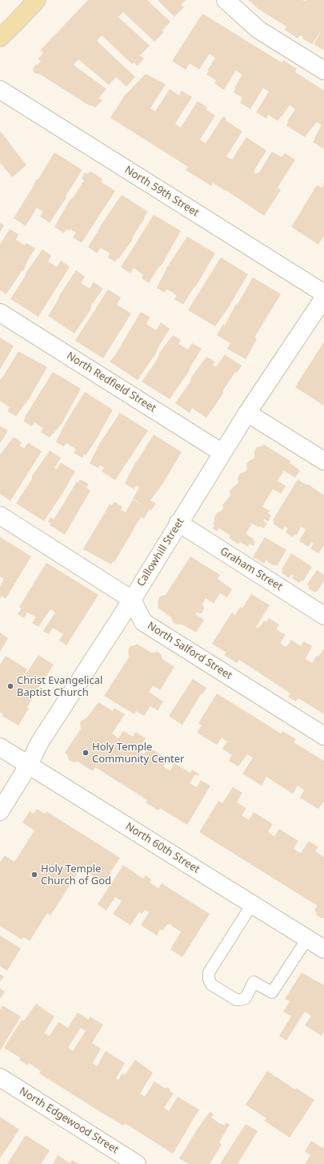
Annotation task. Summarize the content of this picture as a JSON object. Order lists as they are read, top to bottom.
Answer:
{
  "streets": {
    "street": [
      "North 59th Street",
      "North Redfield Street",
      "Callowhill Street",
      "Graham Street",
      "North Salford Street",
      "North 60th Street",
      "North Edgewood Street"
    ]
  },
  "crossings": [
    ["North 59th Street", "Callowhill Street"],
    ["North Redfield Street", "Callowhill Street"],
    ["Callowhill Street", "Graham Street"],
    ["Callowhill Street", "North Salford Street"],
    ["Callowhill Street", "North 60th Street"]
  ],
  "places": ["Christ Evangelical Baptist Church", "Holy Temple Community Center", "Holy Temple Church of God"]
}
